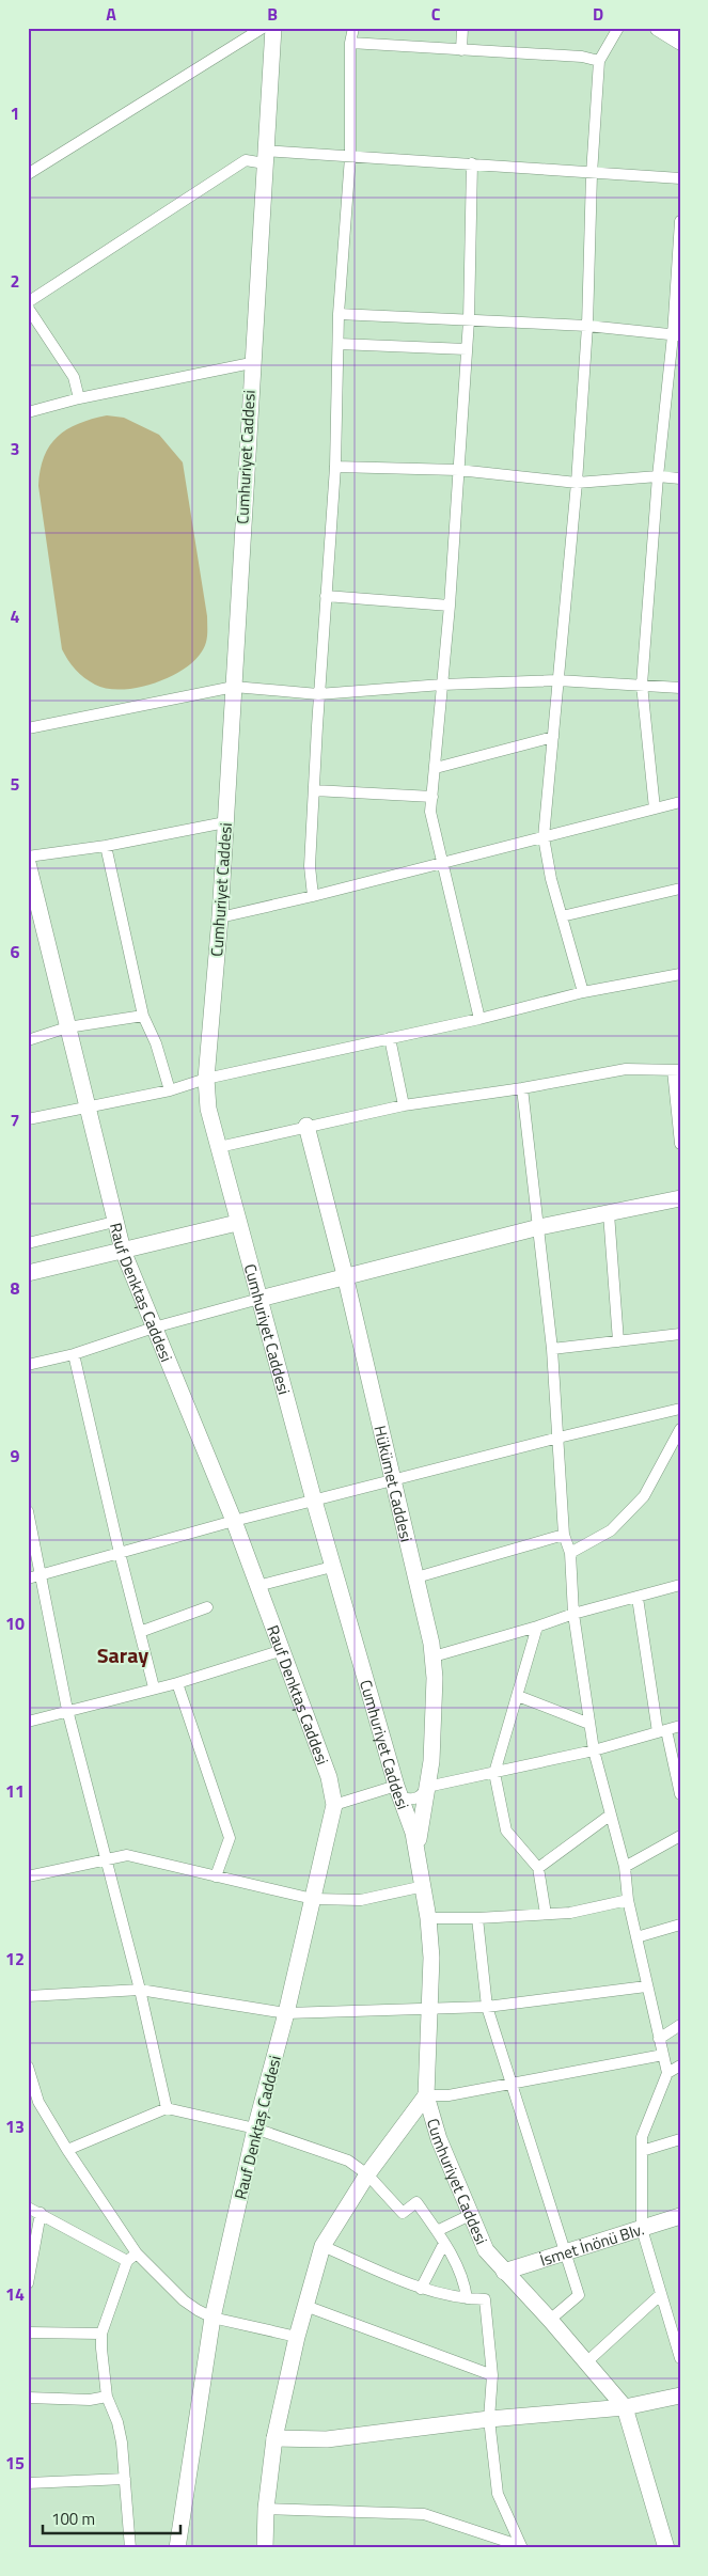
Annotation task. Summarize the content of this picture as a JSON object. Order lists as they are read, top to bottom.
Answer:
{
  "streets": {
    "street": [
      "Cumhuriyet Caddesi",
      "Rauf Denktaş Caddesi",
      "Hükümet Caddesi",
      "İsmet İnönü Blv."
    ]
  },
  "crossings": [
    ["Cumhuriyet Caddesi", "Hükümet Caddesi"],
    ["Cumhuriyet Caddesi", "İsmet İnönü Blv."]
  ],
  "districts": ["Saray"],
  "scale_bar": "100 m",
  "grid": {
    "columns": [
      "A",
      "B",
      "C",
      "D"
    ],
    "rows": [
      "1",
      "2",
      "3",
      "4",
      "5",
      "6",
      "7",
      "8",
      "9",
      "10",
      "11",
      "12",
      "13",
      "14",
      "15"
    ]
  }
}
